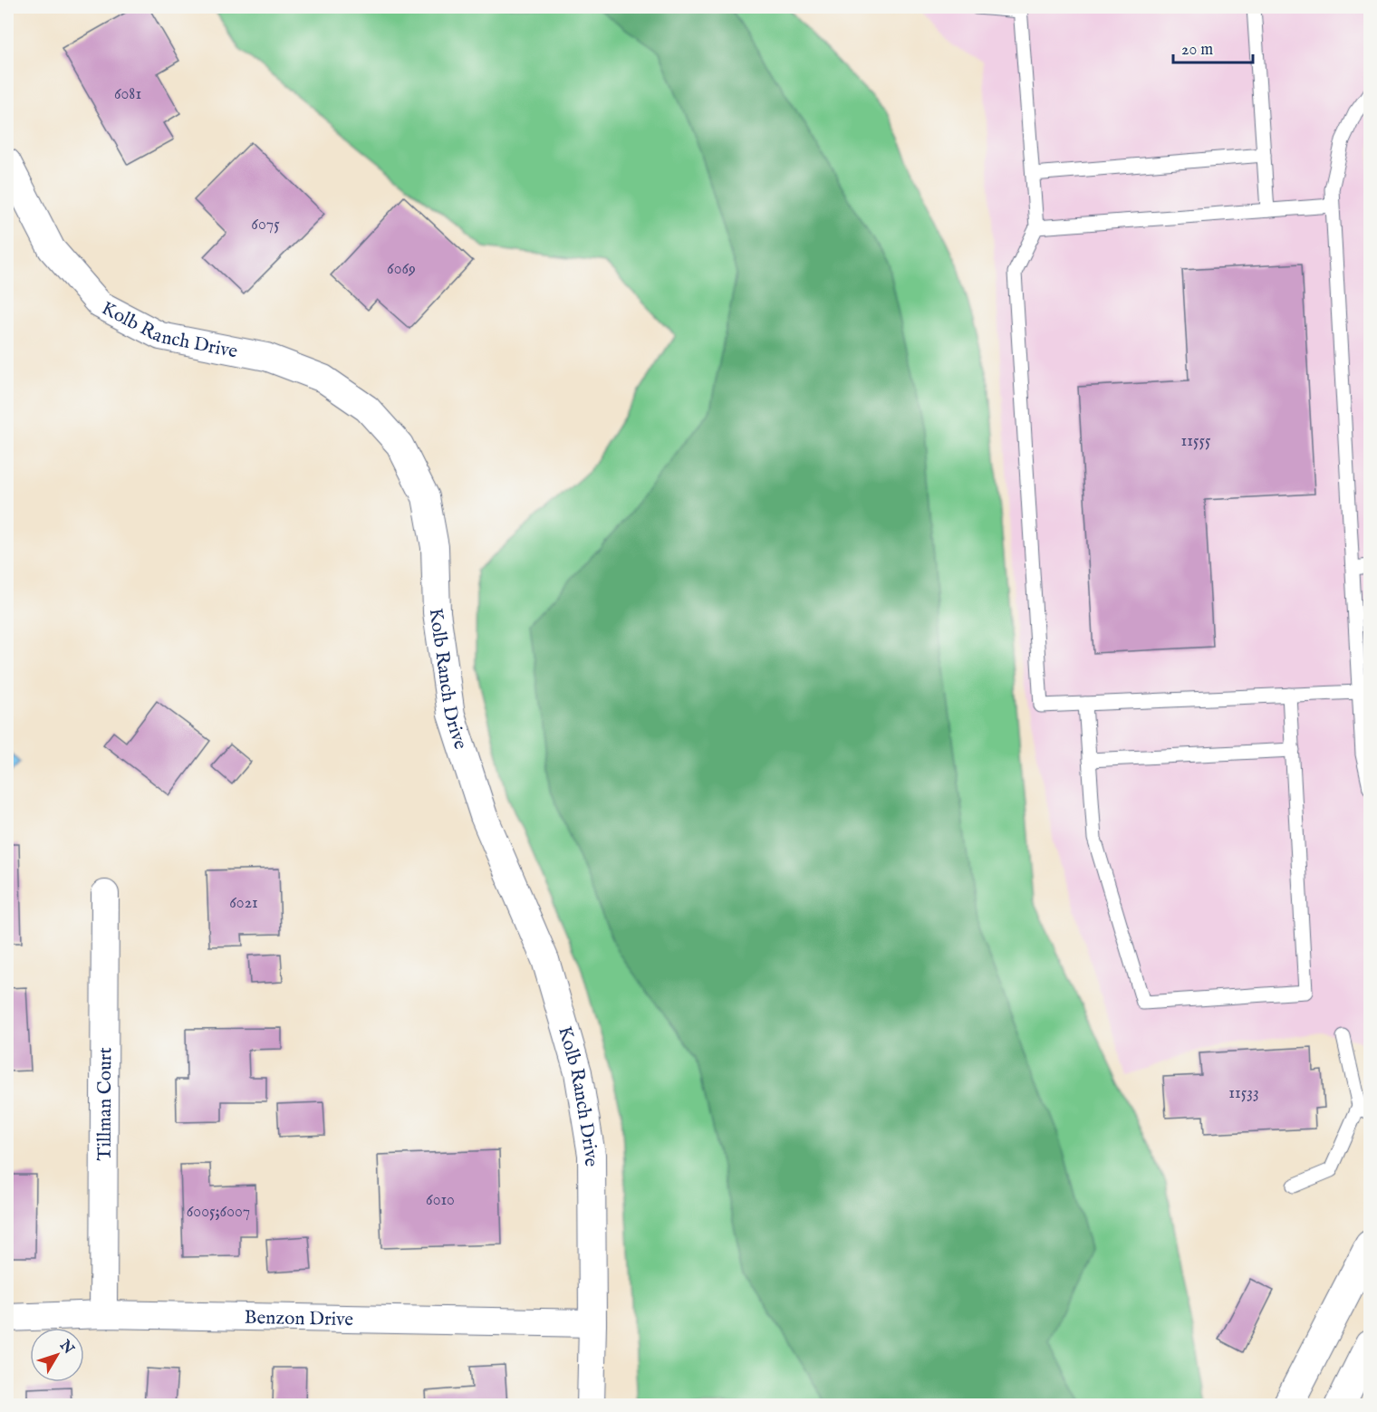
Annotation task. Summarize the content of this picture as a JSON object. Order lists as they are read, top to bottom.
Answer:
{
  "streets": {
    "street": ["Kolb Ranch Drive", "Tillman Court", "Benzon Drive"]
  },
  "crossings": [
    ["Kolb Ranch Drive", "Benzon Drive"],
    ["Tillman Court", "Benzon Drive"]
  ],
  "house_numbers": [
    "6081",
    "6075",
    "6069",
    "11555",
    "6021",
    "11533",
    "6010",
    "6005;6007"
  ],
  "scale_bar": "20 m",
  "north": "top right"
}
